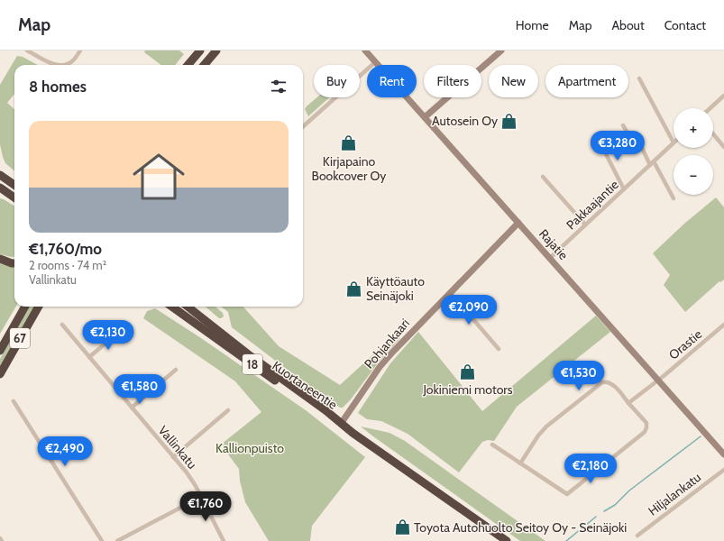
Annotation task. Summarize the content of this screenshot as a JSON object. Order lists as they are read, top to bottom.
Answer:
{
  "streets": {
    "highway": ["67", "18", "Kuortaneentie"],
    "street": [
      "Pakkaajantie",
      "Rajatie",
      "Pohjankaari",
      "Orastie",
      "Vallinkatu",
      "Hiljalankatu"
    ]
  },
  "crossings": [
    ["Pakkaajantie", "Rajatie"],
    ["Rajatie", "Pohjankaari"],
    ["Rajatie", "Orastie"],
    ["Pohjankaari", "Kuortaneentie"]
  ],
  "parks": ["Kallionpuisto"],
  "places": {
    "shop": [
      "Autosein Oy",
      "Kirjapaino Bookcover Oy",
      "Käyttöauto Seinäjoki",
      "Jokiniemi motors",
      "Toyota Autohuolto Seitoy Oy - Seinäjoki"
    ]
  },
  "page": {
    "header": "Map",
    "nav": [
      "Home",
      "Map",
      "About",
      "Contact"
    ],
    "chip": [
      "Buy",
      "Rent",
      "Filters",
      "New",
      "Apartment"
    ],
    "heading": "8 homes",
    "map_buttons": ["+", "−"],
    "list": [
      {
        "name": "€1,760/mo",
        "note": "2 rooms · 74 m² · Vallinkatu"
      }
    ],
    "price": [
      "€3,280",
      "€2,090",
      "€2,130",
      "€1,530",
      "€1,580",
      "€2,490",
      "€2,180",
      "€1,760"
    ]
  }
}
